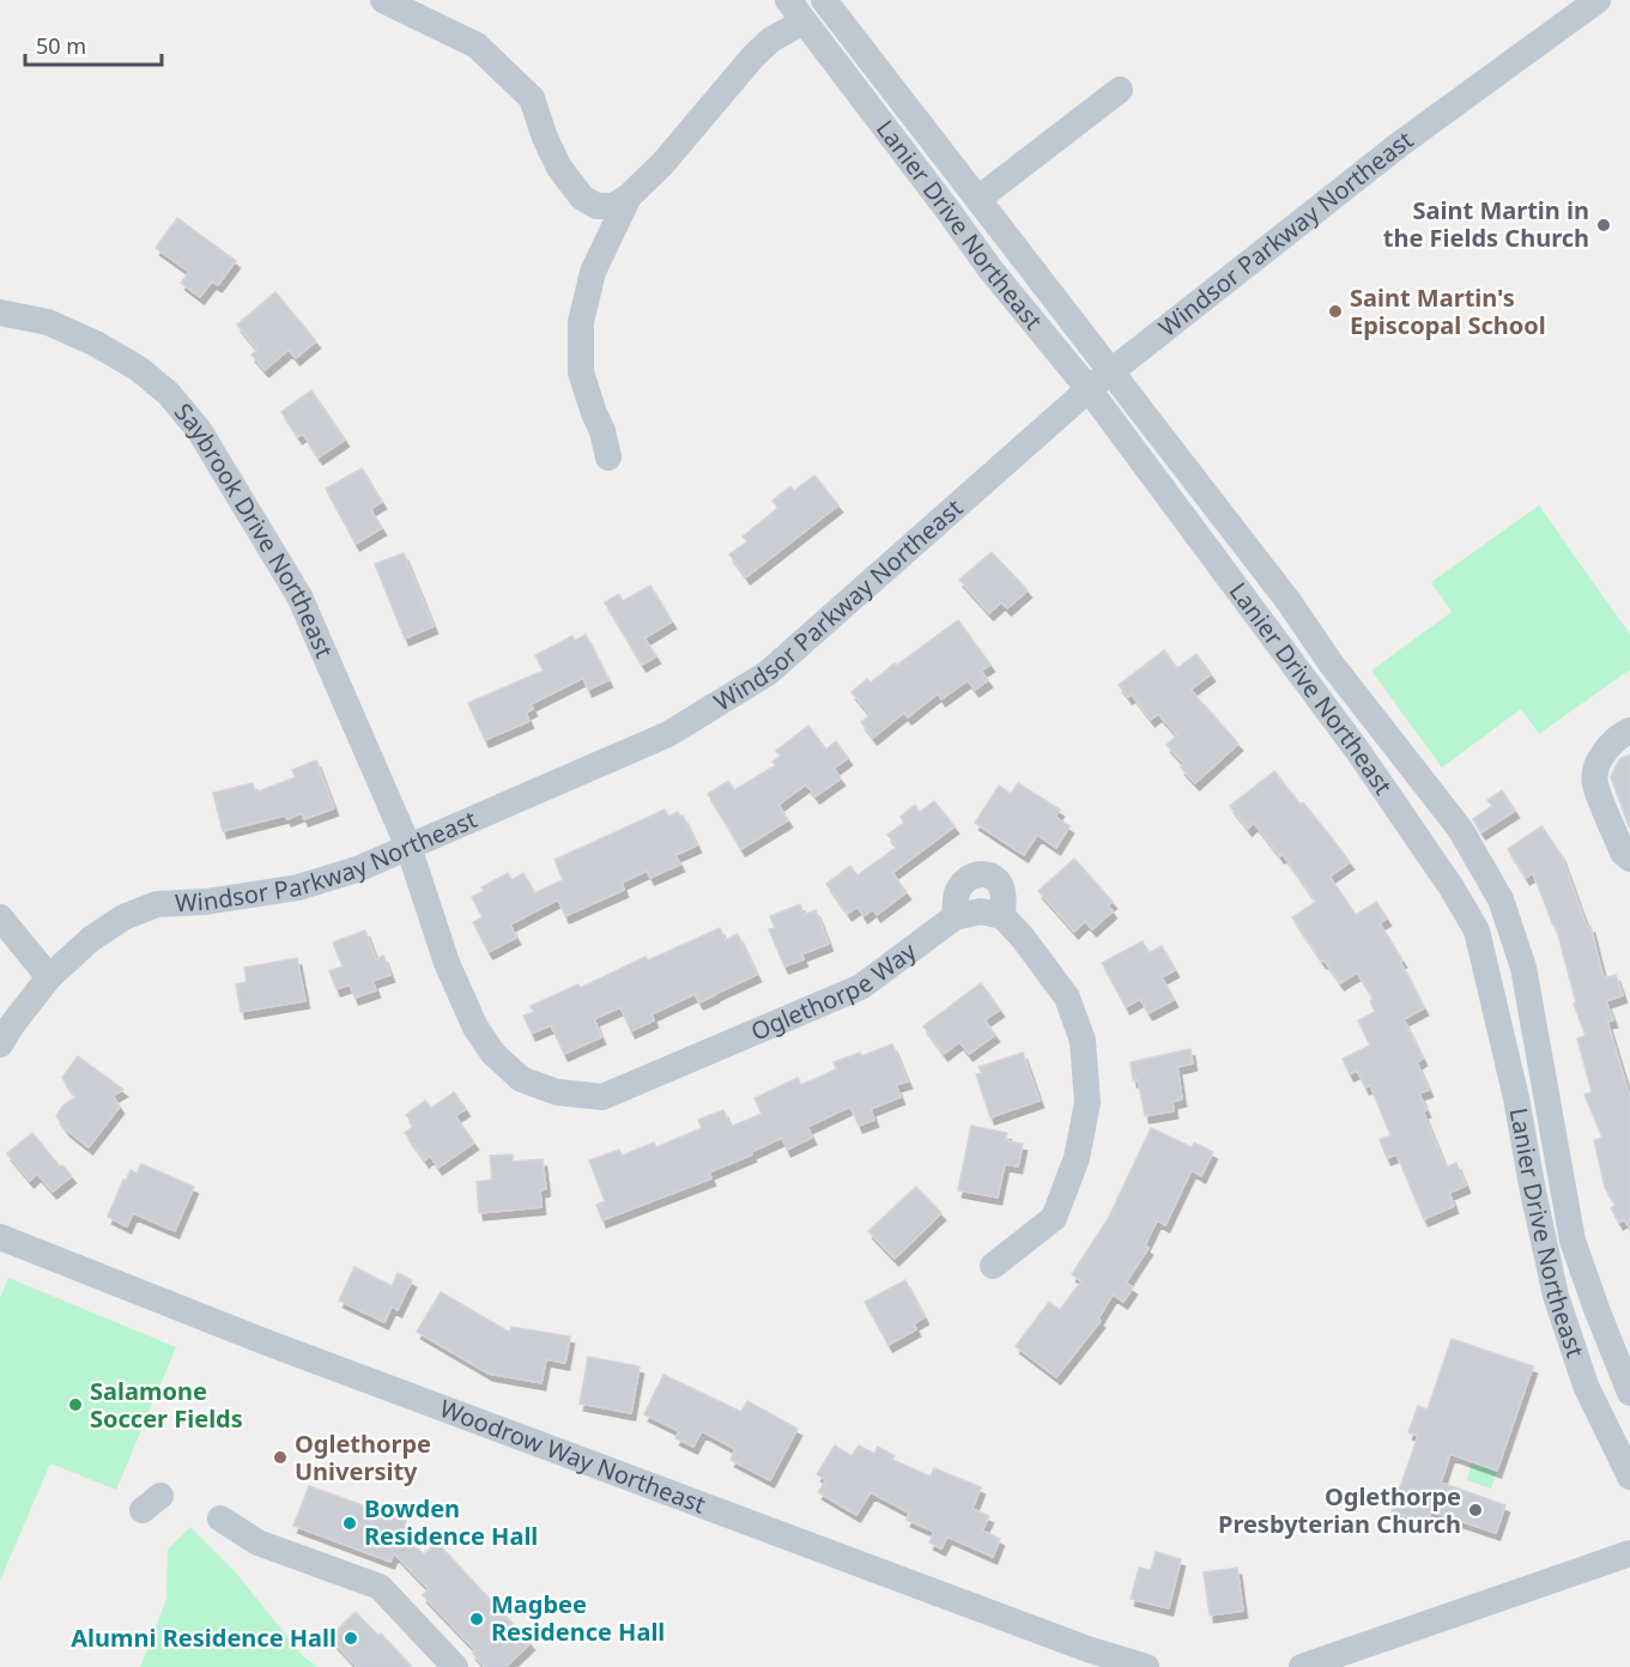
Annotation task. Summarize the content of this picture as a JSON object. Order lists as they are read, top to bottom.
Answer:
{
  "streets": {
    "street": [
      "Lanier Drive Northeast",
      "Windsor Parkway Northeast",
      "Saybrook Drive Northeast",
      "Oglethorpe Way",
      "Woodrow Way Northeast"
    ]
  },
  "crossings": [
    ["Lanier Drive Northeast", "Windsor Parkway Northeast"],
    ["Windsor Parkway Northeast", "Saybrook Drive Northeast"],
    ["Windsor Parkway Northeast", "Oglethorpe Way"],
    ["Saybrook Drive Northeast", "Oglethorpe Way"]
  ],
  "places": [
    "Saint Martin in the Fields Church",
    "Saint Martin's Episcopal School",
    "Salamone Soccer Fields",
    "Oglethorpe University",
    "Oglethorpe Presbyterian Church",
    "Bowden Residence Hall",
    "Magbee Residence Hall",
    "Alumni Residence Hall"
  ],
  "scale_bar": "50 m"
}
